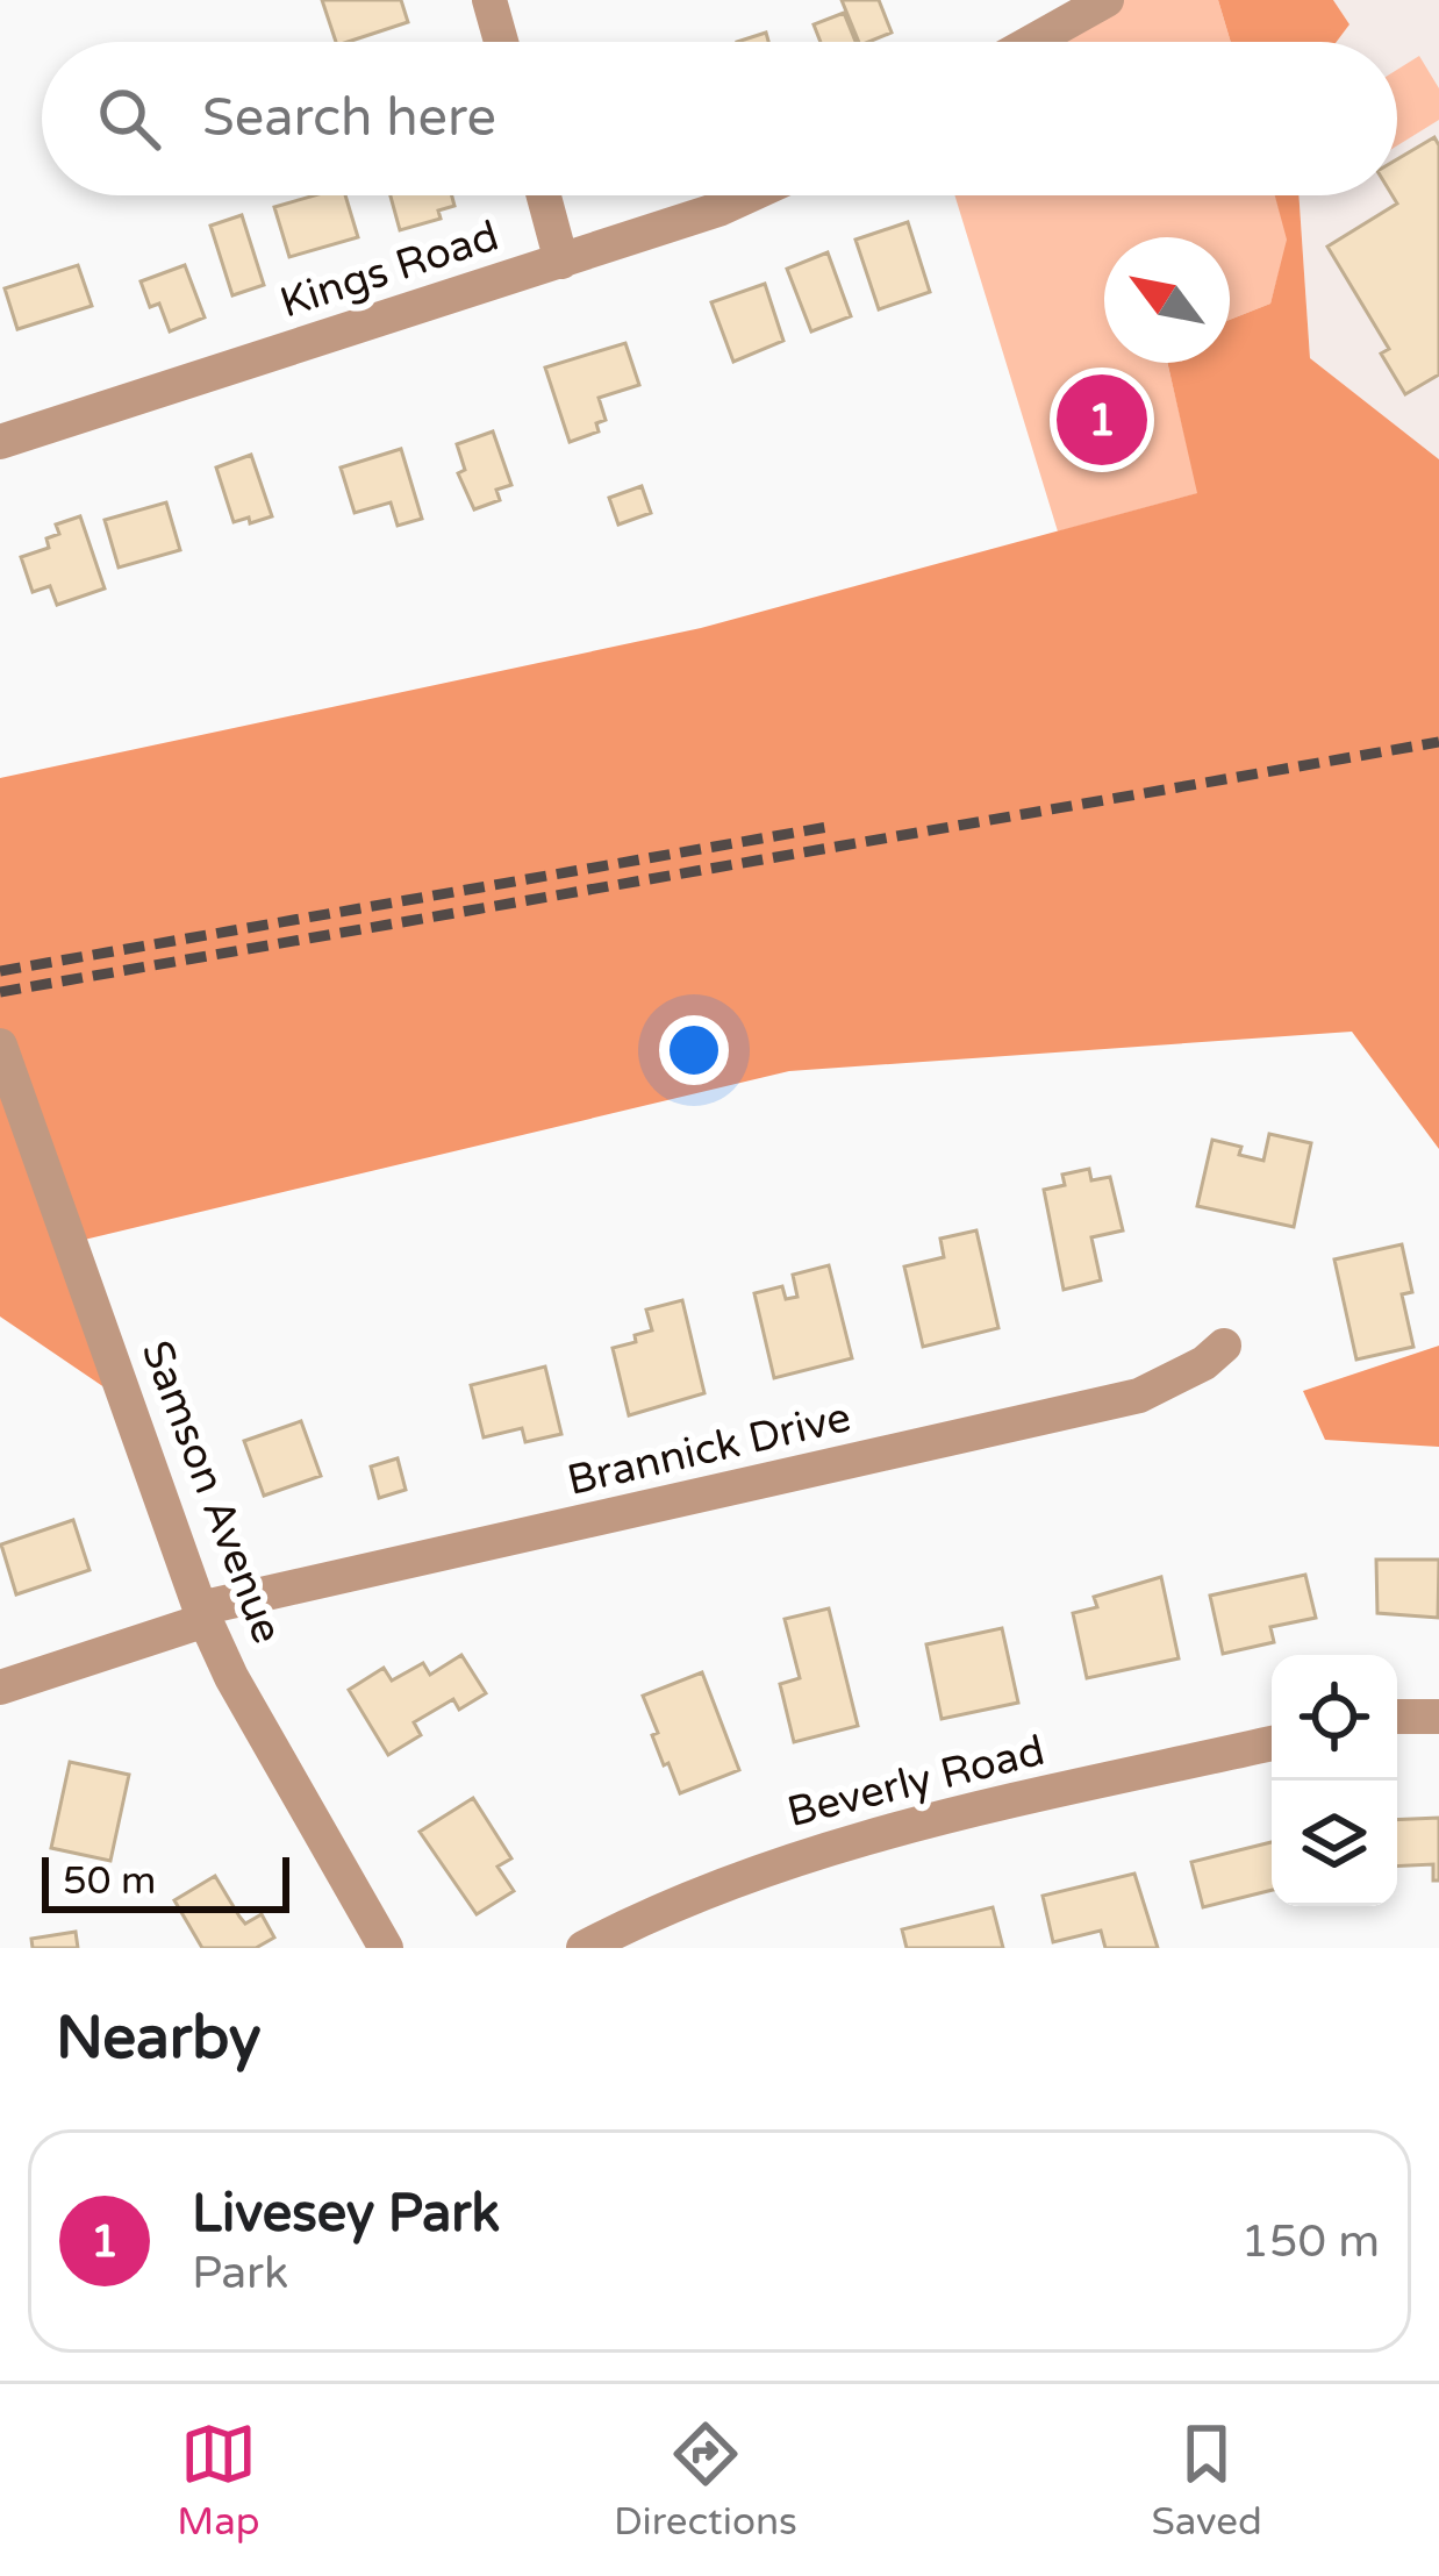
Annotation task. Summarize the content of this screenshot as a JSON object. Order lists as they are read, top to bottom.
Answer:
{
  "streets": {
    "street": [
      "Kings Road",
      "Brannick Drive",
      "Samson Avenue",
      "Beverly Road"
    ]
  },
  "crossings": [
    ["Brannick Drive", "Samson Avenue"]
  ],
  "scale_bar": "50 m",
  "north": "top left",
  "page": {
    "search": "Search here",
    "pins": "1",
    "scale": "50 m",
    "heading": "Nearby",
    "list": [
      {
        "mark": "1",
        "name": "Livesey Park",
        "note": "Park",
        "value": "150 m"
      }
    ],
    "nav": ["Map", "Directions", "Saved"]
  }
}
